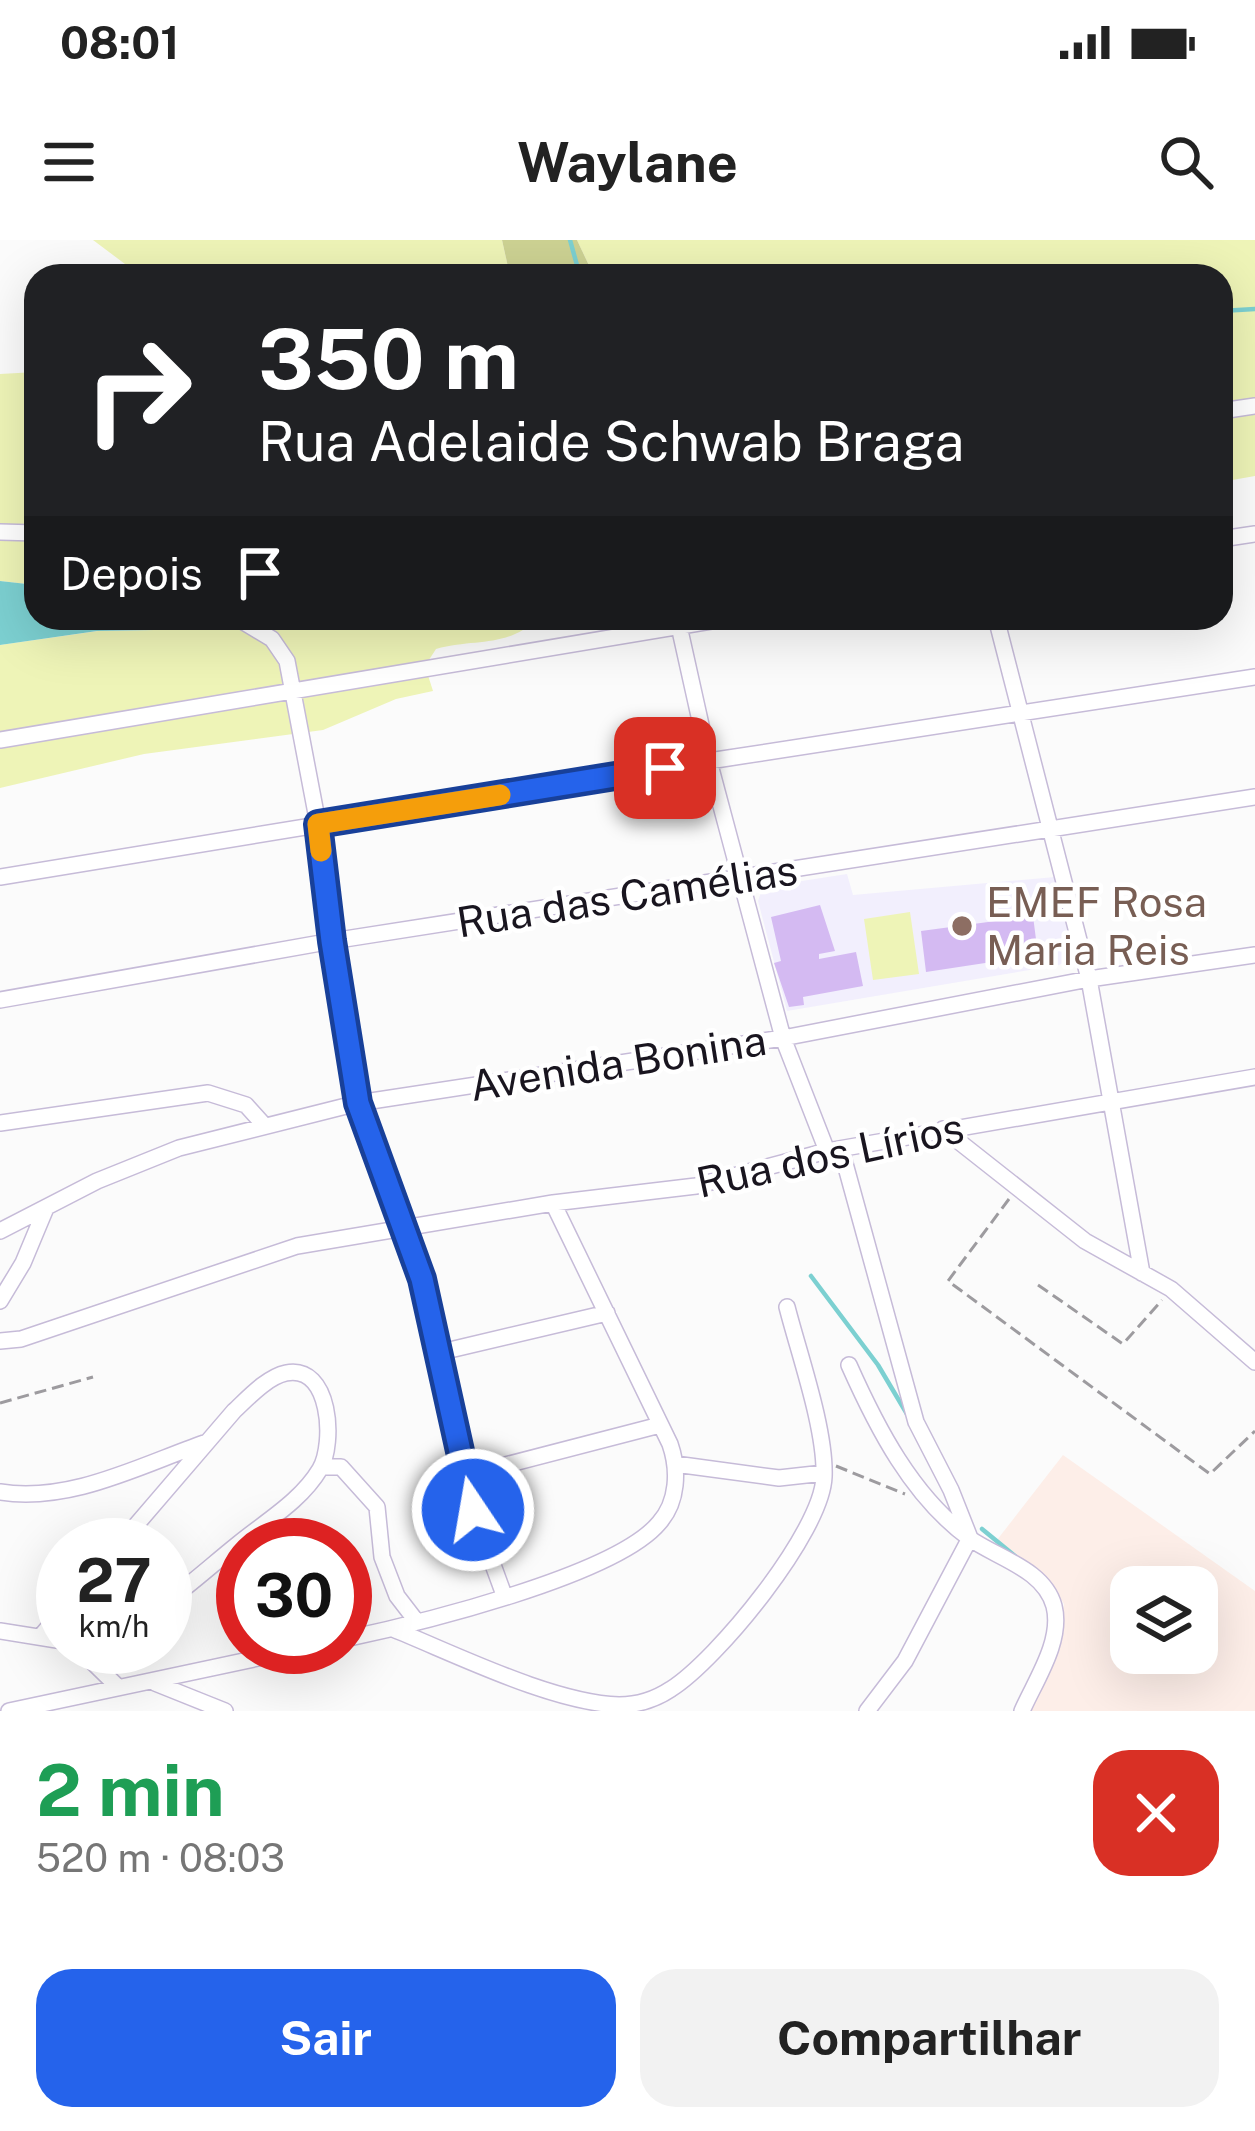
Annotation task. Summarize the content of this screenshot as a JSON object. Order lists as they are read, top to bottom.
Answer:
{
  "streets": {
    "street": ["Rua das Camélias", "Avenida Bonina", "Rua dos Lírios"]
  },
  "places": ["EMEF Rosa Maria Reis"],
  "page": {
    "status": "08:01",
    "header": "Waylane",
    "turn": ["350 m", "Rua Adelaide Schwab Braga"],
    "then": "Depois",
    "speed": "27 km/h",
    "limit": "30",
    "heading": ["2 min", "520 m · 08:03"],
    "buttons": ["Sair", "Compartilhar"]
  }
}
